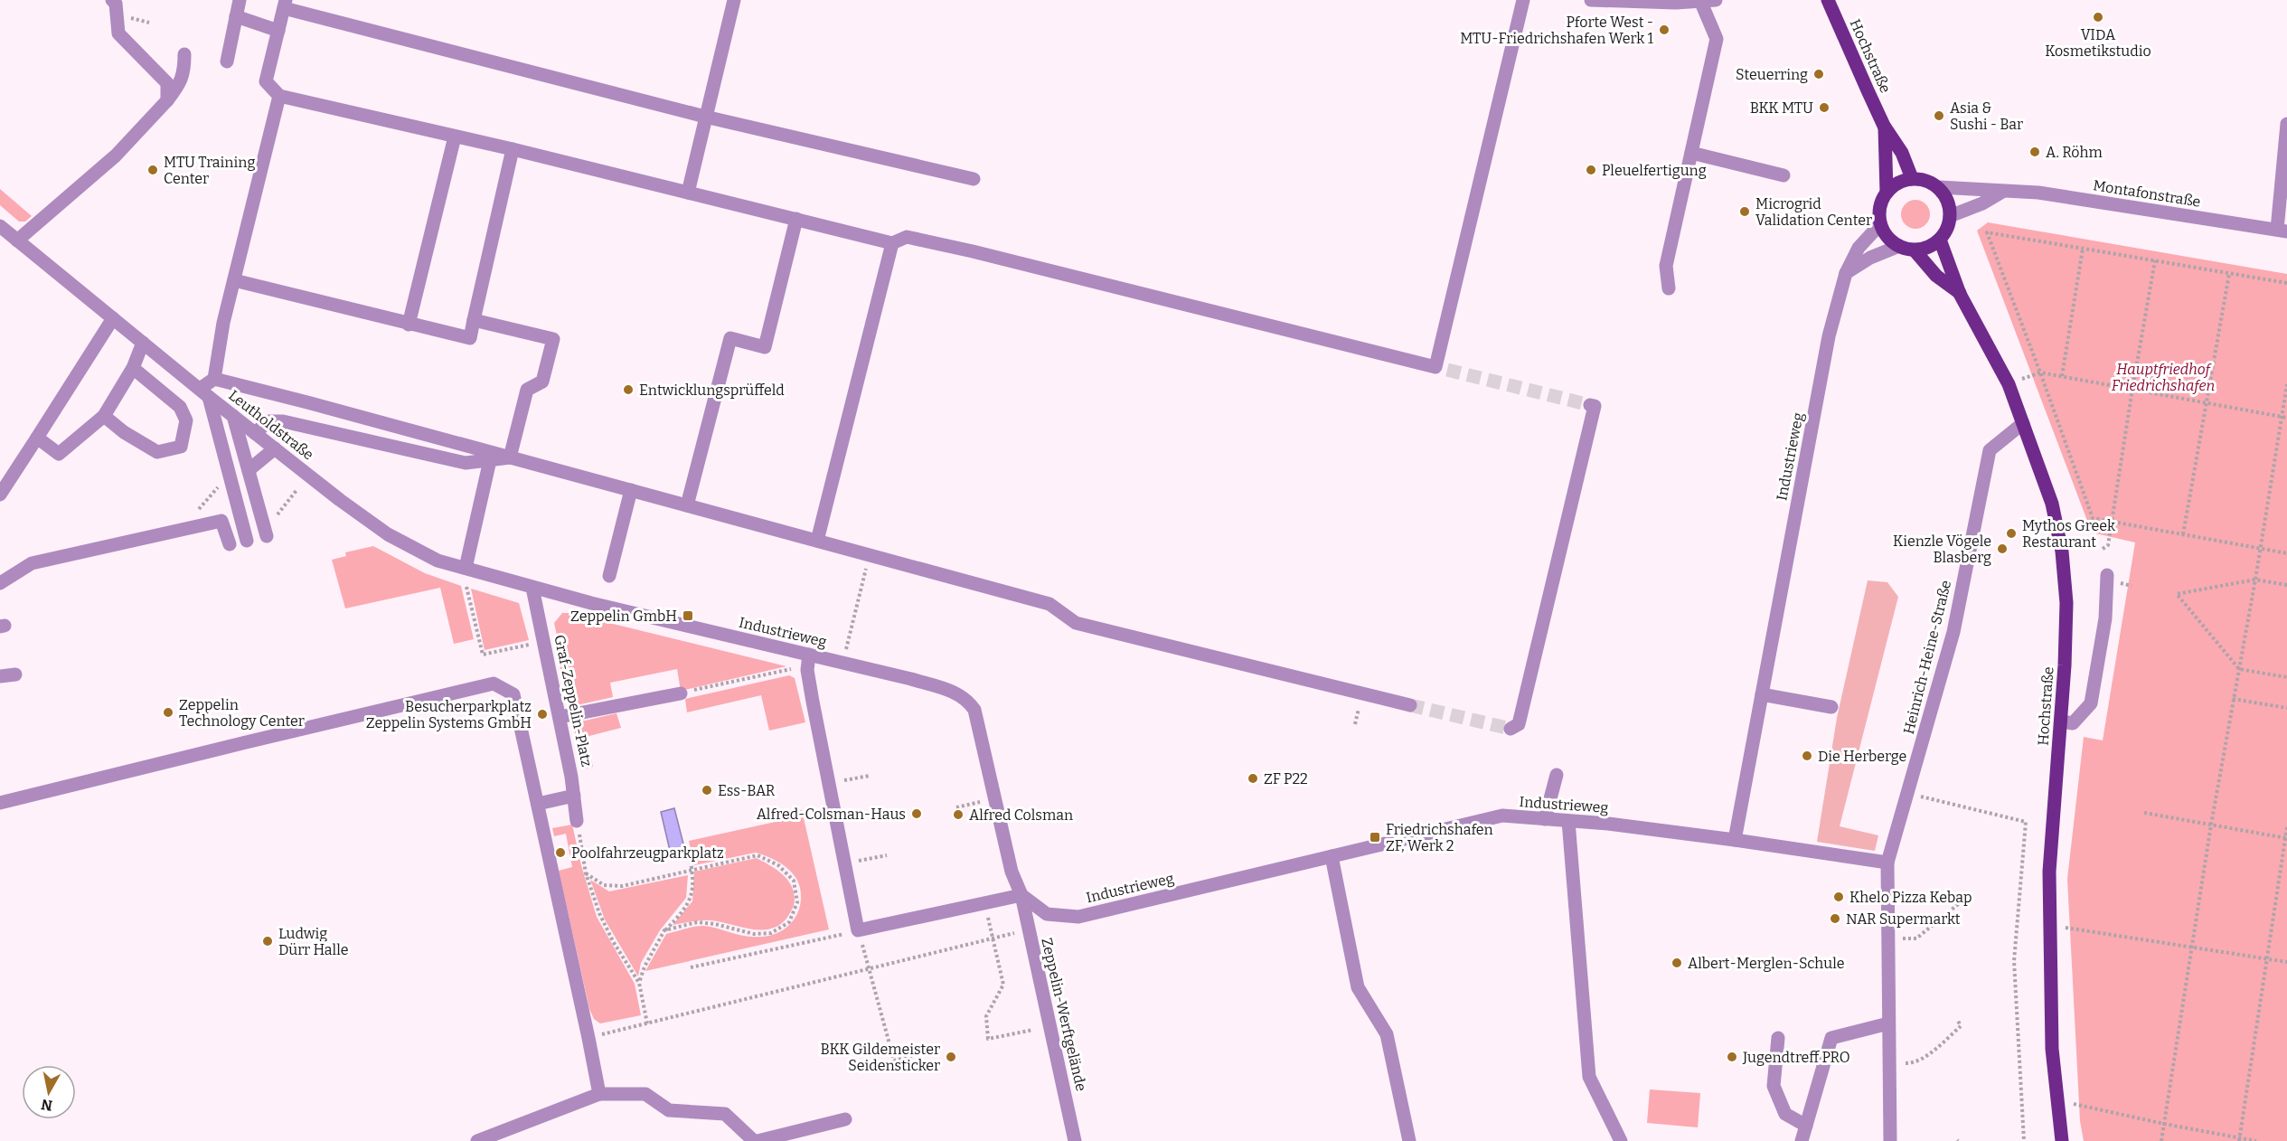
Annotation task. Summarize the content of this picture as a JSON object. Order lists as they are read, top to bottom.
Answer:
{
  "streets": {
    "main road": ["Hochstraße"],
    "street": [
      "Montafonstraße",
      "Leutholdstraße",
      "Industrieweg",
      "Heinrich-Heine-Straße",
      "Graf-Zeppelin-Platz",
      "Zeppelin-Werftgelände"
    ]
  },
  "crossings": [
    ["Hochstraße", "Montafonstraße"],
    ["Hochstraße", "Industrieweg"],
    ["Hochstraße", "Heinrich-Heine-Straße"],
    ["Montafonstraße", "Industrieweg"],
    ["Leutholdstraße", "Industrieweg"],
    ["Leutholdstraße", "Graf-Zeppelin-Platz"],
    ["Industrieweg", "Heinrich-Heine-Straße"],
    ["Industrieweg", "Graf-Zeppelin-Platz"],
    ["Industrieweg", "Zeppelin-Werftgelände"]
  ],
  "parks": ["Hauptfriedhof Friedrichshafen"],
  "places": {
    "other": [
      "VIDA Kosmetikstudio",
      "Pforte West - MTU-Friedrichshafen Werk 1",
      "Steuerring",
      "BKK MTU",
      "Asia & Sushi - Bar",
      "A. Röhm",
      "MTU Training Center",
      "Pleuelfertigung",
      "Microgrid Validation Center",
      "Entwicklungsprüffeld",
      "Mythos Greek Restaurant",
      "Kienzle Vögele Blasberg",
      "Zeppelin Technology Center",
      "Besucherparkplatz Zeppelin Systems GmbH",
      "Die Herberge",
      "ZF P22",
      "Ess-BAR",
      "Alfred-Colsman-Haus",
      "Alfred Colsman",
      "Poolfahrzeugparkplatz",
      "Khelo Pizza Kebap",
      "NAR Supermarkt",
      "Ludwig Dürr Halle",
      "Albert-Merglen-Schule",
      "BKK Gildemeister Seidensticker",
      "Jugendtreff PRO"
    ],
    "transit": ["Zeppelin GmbH", "Friedrichshafen ZF, Werk 2"]
  },
  "north": "bottom"
}
